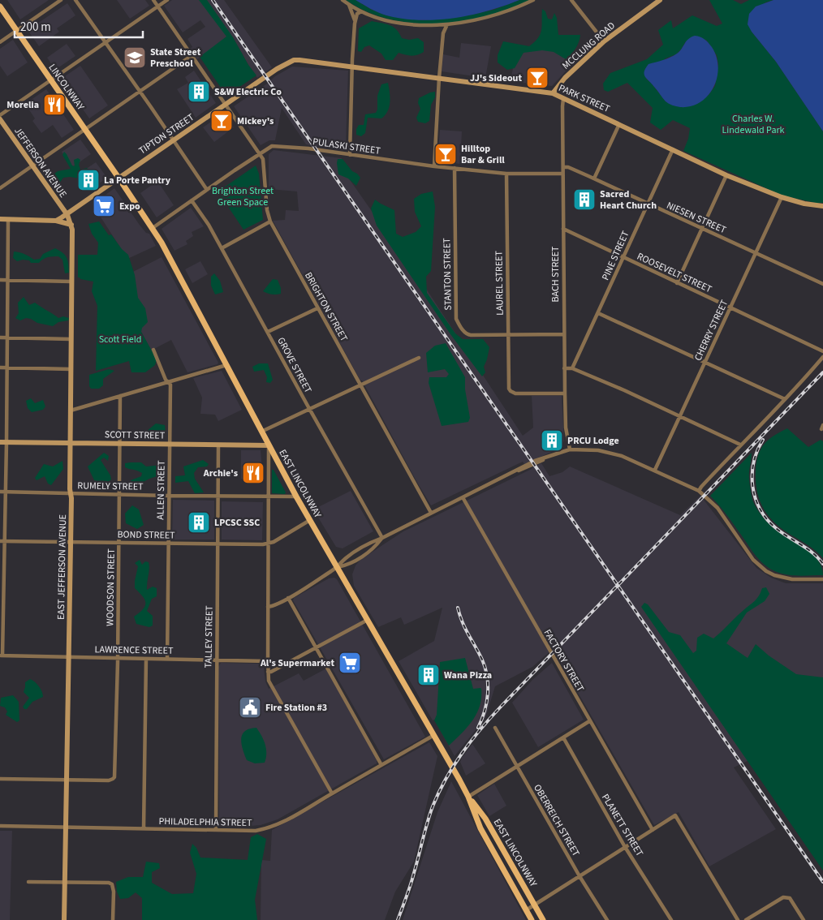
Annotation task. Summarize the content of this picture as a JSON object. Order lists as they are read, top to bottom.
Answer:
{
  "streets": {
    "main road": ["LINCOLNWAY", "EAST LINCOLNWAY"],
    "street": [
      "MCCLUNG ROAD",
      "PARK STREET",
      "TIPTON STREET",
      "PULASKI STREET",
      "JEFFERSON AVENUE",
      "NIESEN STREET",
      "PINE STREET",
      "ROOSEVELT STREET",
      "STANTON STREET",
      "BACH STREET",
      "LAUREL STREET",
      "BRIGHTON STREET",
      "CHERRY STREET",
      "GROVE STREET",
      "SCOTT STREET",
      "RUMELY STREET",
      "ALLEN STREET",
      "BOND STREET",
      "EAST JEFFERSON AVENUE",
      "WOODSON STREET",
      "TALLEY STREET",
      "LAWRENCE STREET",
      "FACTORY STREET",
      "OBERREICH STREET",
      "PHILADELPHIA STREET",
      "PLANETT STREET"
    ]
  },
  "crossings": [
    ["MCCLUNG ROAD", "PARK STREET"],
    ["LINCOLNWAY", "TIPTON STREET"],
    ["LINCOLNWAY", "EAST LINCOLNWAY"],
    ["PARK STREET", "TIPTON STREET"],
    ["PARK STREET", "PINE STREET"],
    ["PARK STREET", "BACH STREET"],
    ["PARK STREET", "CHERRY STREET"],
    ["TIPTON STREET", "JEFFERSON AVENUE"],
    ["TIPTON STREET", "BRIGHTON STREET"],
    ["TIPTON STREET", "EAST LINCOLNWAY"],
    ["TIPTON STREET", "EAST JEFFERSON AVENUE"],
    ["PULASKI STREET", "STANTON STREET"],
    ["PULASKI STREET", "BACH STREET"],
    ["PULASKI STREET", "LAUREL STREET"],
    ["PULASKI STREET", "BRIGHTON STREET"],
    ["PULASKI STREET", "GROVE STREET"],
    ["PULASKI STREET", "EAST LINCOLNWAY"],
    ["JEFFERSON AVENUE", "EAST JEFFERSON AVENUE"],
    ["NIESEN STREET", "PINE STREET"],
    ["NIESEN STREET", "BACH STREET"],
    ["NIESEN STREET", "CHERRY STREET"],
    ["PINE STREET", "ROOSEVELT STREET"],
    ["ROOSEVELT STREET", "BACH STREET"],
    ["ROOSEVELT STREET", "CHERRY STREET"],
    ["STANTON STREET", "LAUREL STREET"],
    ["BACH STREET", "LAUREL STREET"],
    ["SCOTT STREET", "EAST LINCOLNWAY"],
    ["SCOTT STREET", "ALLEN STREET"],
    ["SCOTT STREET", "EAST JEFFERSON AVENUE"],
    ["SCOTT STREET", "WOODSON STREET"],
    ["SCOTT STREET", "TALLEY STREET"],
    ["EAST LINCOLNWAY", "RUMELY STREET"],
    ["EAST LINCOLNWAY", "BOND STREET"],
    ["EAST LINCOLNWAY", "PHILADELPHIA STREET"],
    ["RUMELY STREET", "ALLEN STREET"],
    ["RUMELY STREET", "EAST JEFFERSON AVENUE"],
    ["RUMELY STREET", "WOODSON STREET"],
    ["RUMELY STREET", "TALLEY STREET"],
    ["ALLEN STREET", "BOND STREET"],
    ["ALLEN STREET", "LAWRENCE STREET"],
    ["BOND STREET", "EAST JEFFERSON AVENUE"],
    ["BOND STREET", "WOODSON STREET"],
    ["BOND STREET", "TALLEY STREET"],
    ["EAST JEFFERSON AVENUE", "WOODSON STREET"],
    ["EAST JEFFERSON AVENUE", "LAWRENCE STREET"],
    ["EAST JEFFERSON AVENUE", "PHILADELPHIA STREET"],
    ["WOODSON STREET", "LAWRENCE STREET"],
    ["TALLEY STREET", "LAWRENCE STREET"],
    ["TALLEY STREET", "PHILADELPHIA STREET"]
  ],
  "parks": ["Charles W. Lindewald Park", "Brighton Street Green Space", "Scott Field"],
  "places": {
    "school or university": ["State Street Preschool"],
    "bar": ["JJ's Sideout", "Mickey's", "Hilltop Bar & Grill"],
    "building": [
      "S&W Electric Co",
      "La Porte Pantry",
      "Sacred Heart Church",
      "PRCU Lodge",
      "LPCSC SSC",
      "Wana Pizza"
    ],
    "restaurant": ["Morelia", "Archie's"],
    "supermarket": ["Expo", "Al's Supermarket"],
    "public building": ["Fire Station #3"]
  },
  "scale_bar": "200 m"
}
